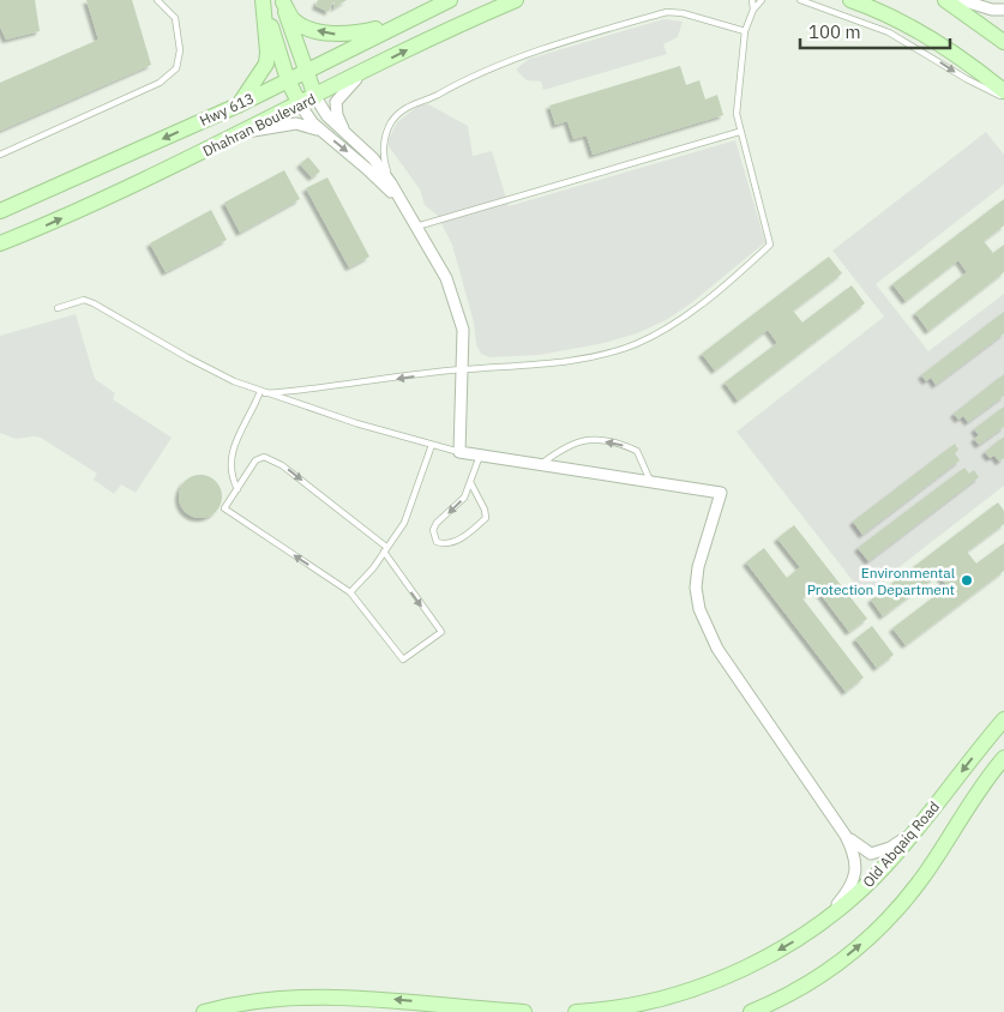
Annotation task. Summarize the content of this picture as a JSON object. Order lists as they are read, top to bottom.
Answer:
{
  "streets": {
    "main road": ["Hwy 613", "Dhahran Boulevard", "Old Abqaiq Road"]
  },
  "one_way": ["Hwy 613", "Dhahran Boulevard"],
  "places": ["Environmental Protection Department"],
  "scale_bar": "100 m"
}
